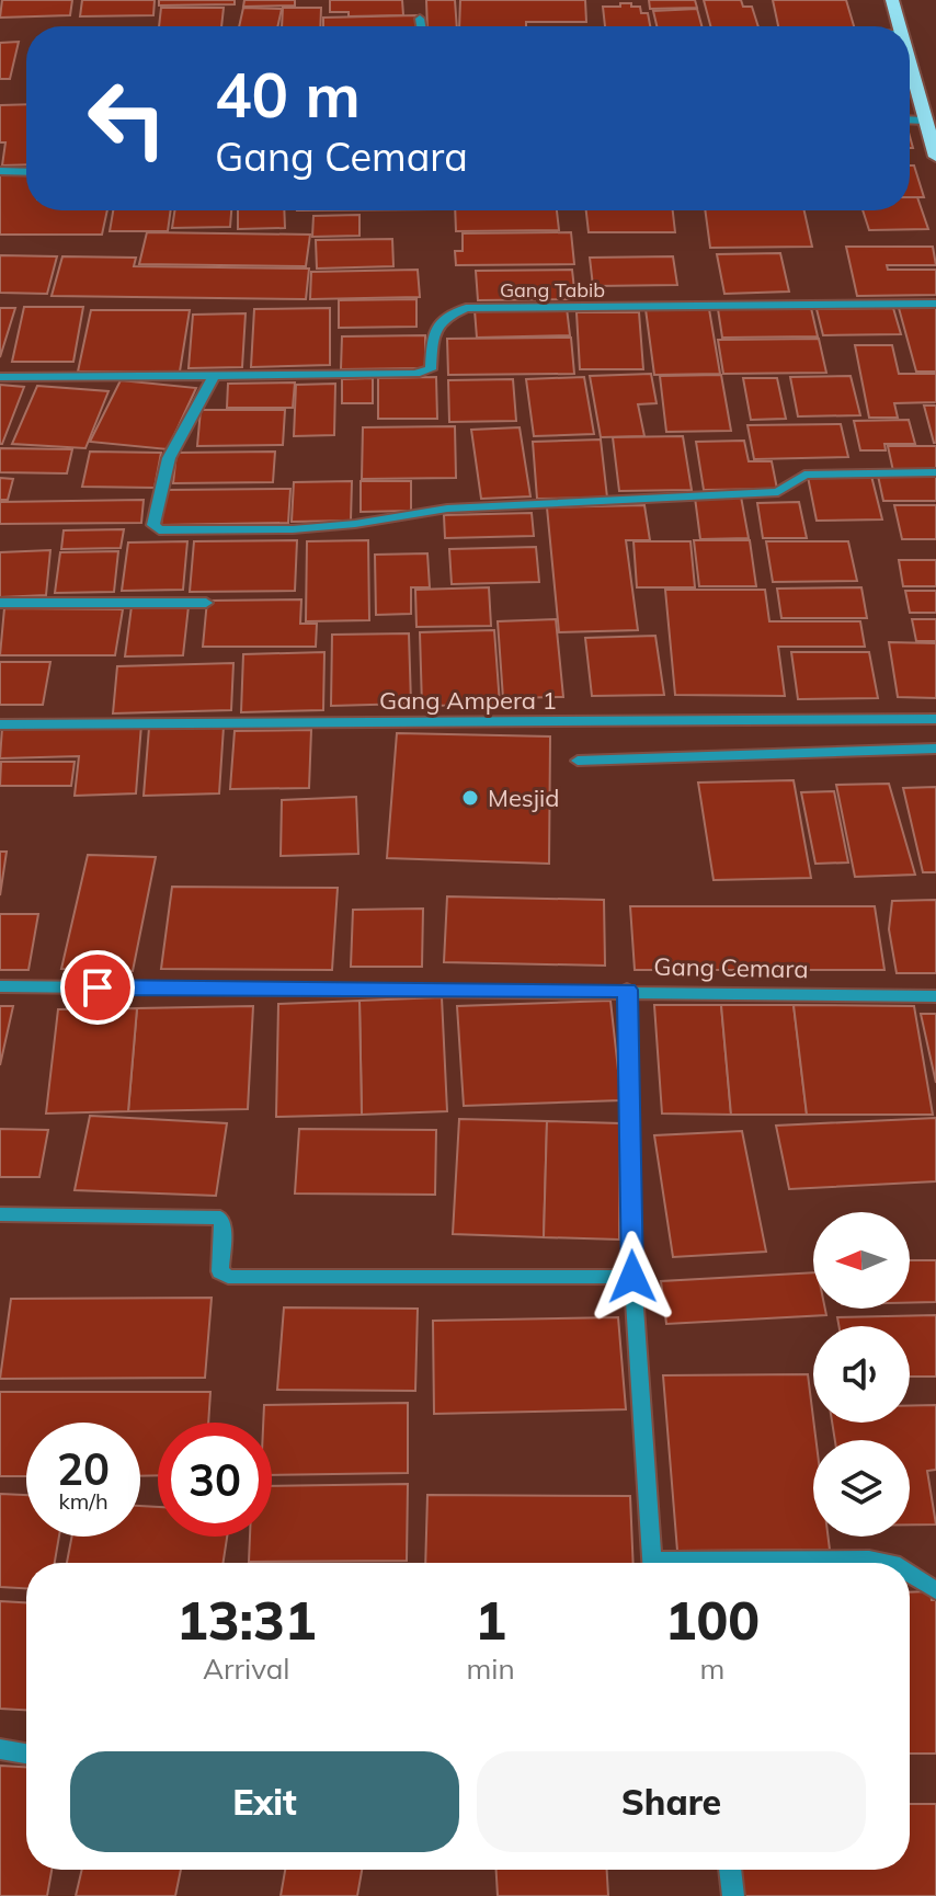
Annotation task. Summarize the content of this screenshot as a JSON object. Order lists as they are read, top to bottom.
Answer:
{
  "streets": {
    "street": ["Gang Tabib", "Gang Ampera 1", "Gang Cemara"]
  },
  "places": ["Mesjid"],
  "north": "left",
  "page": {
    "turn": ["40 m", "Gang Cemara"],
    "speed": "20 km/h",
    "limit": "30",
    "eta": [
      "13:31",
      "Arrival",
      "1",
      "min",
      "100",
      "m"
    ],
    "buttons": ["Exit", "Share"]
  }
}
